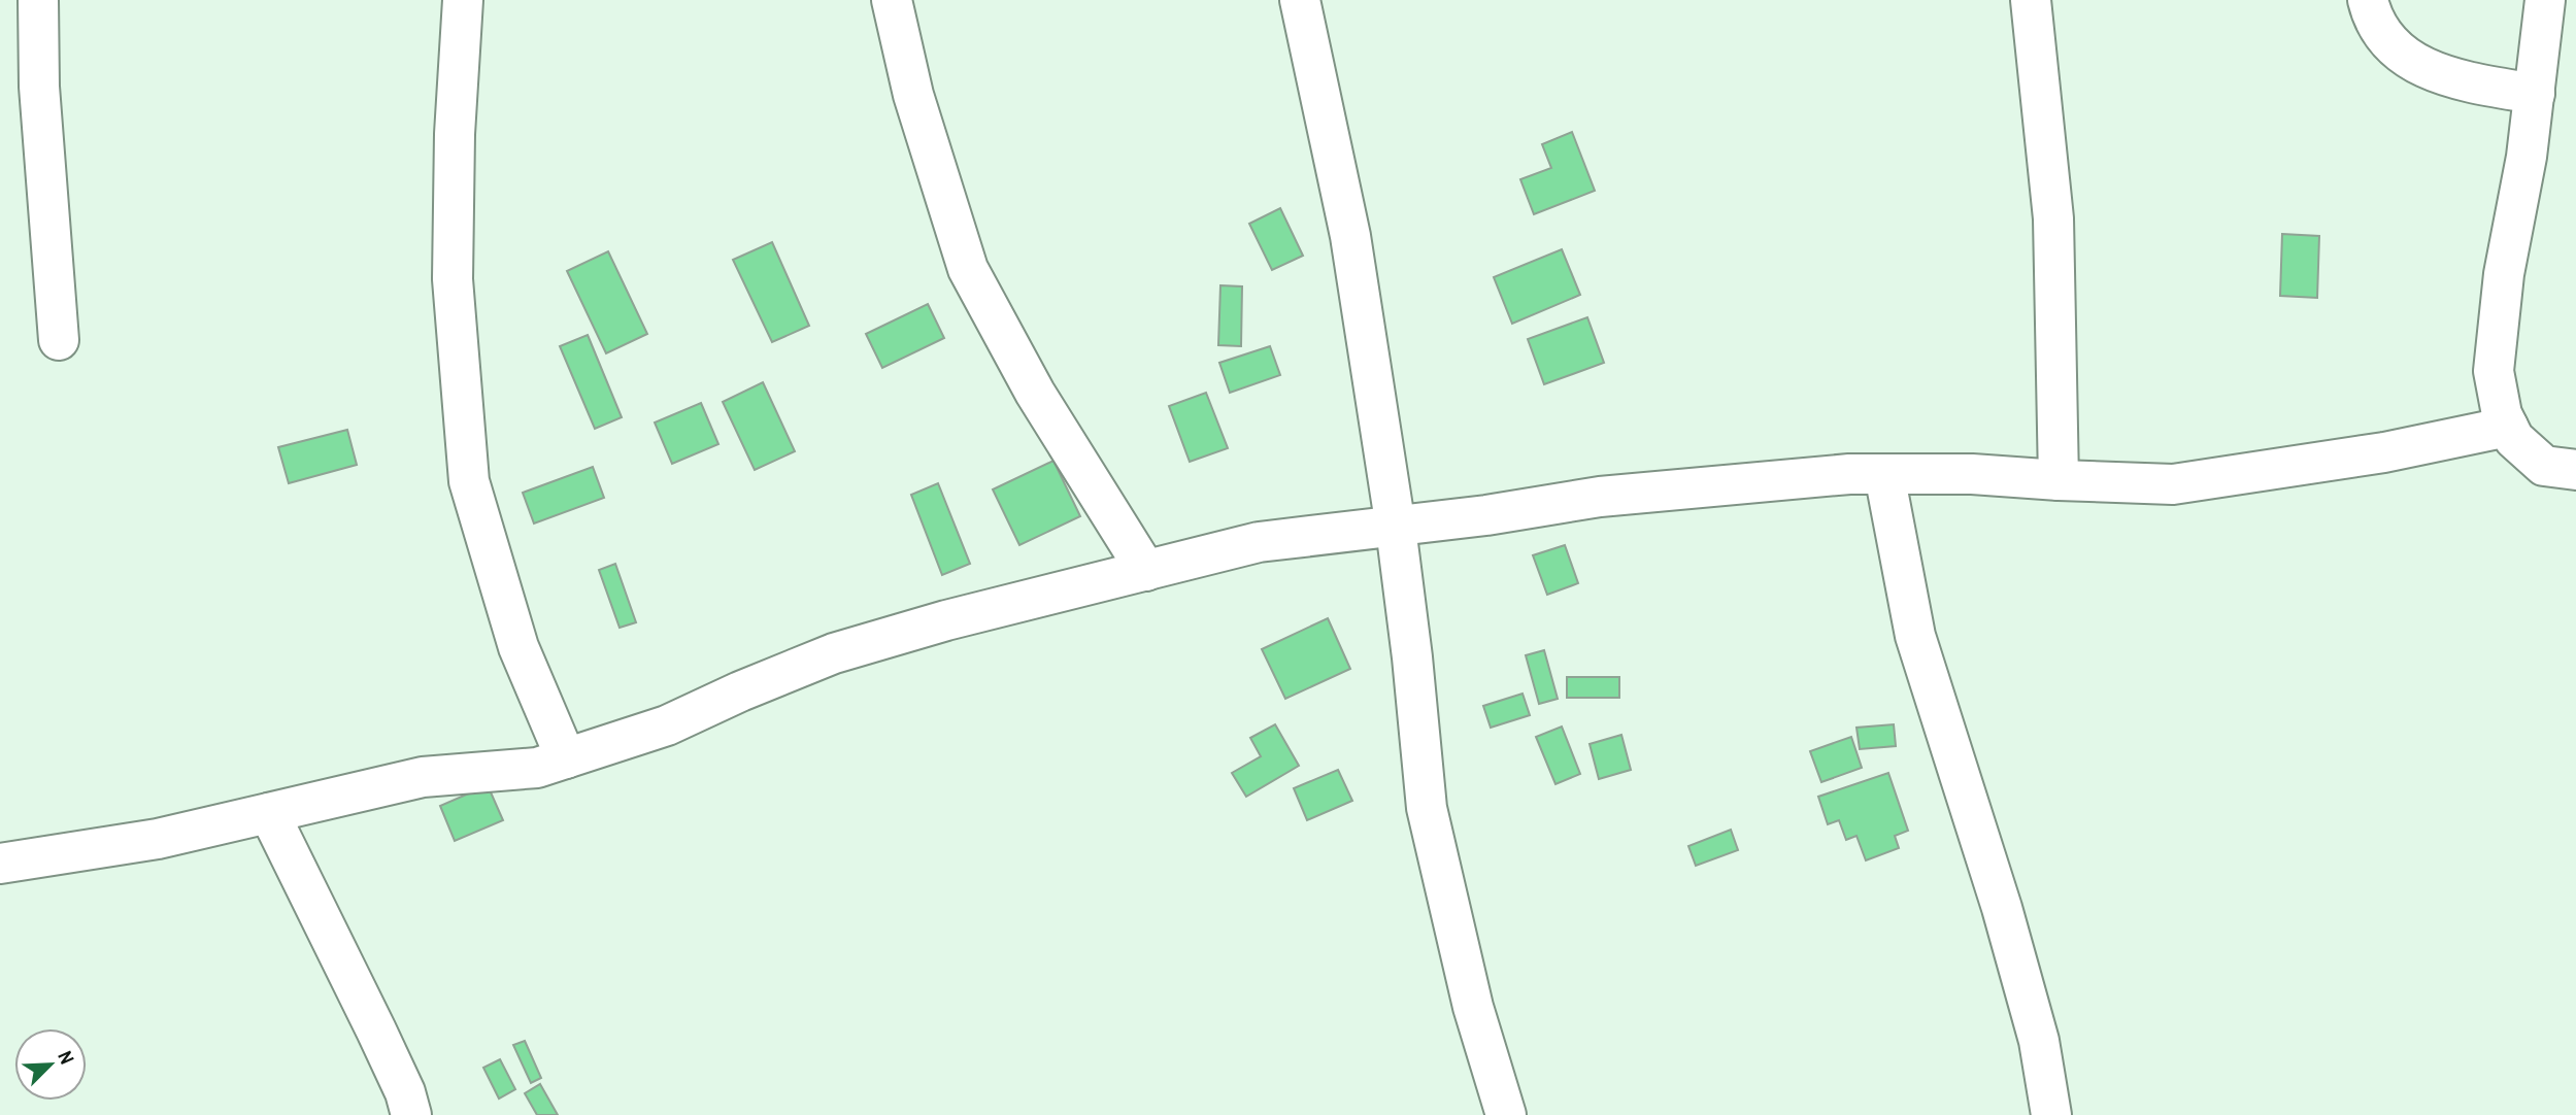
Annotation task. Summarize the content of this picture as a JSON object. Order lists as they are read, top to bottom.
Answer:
{
  "north": "top right"
}
